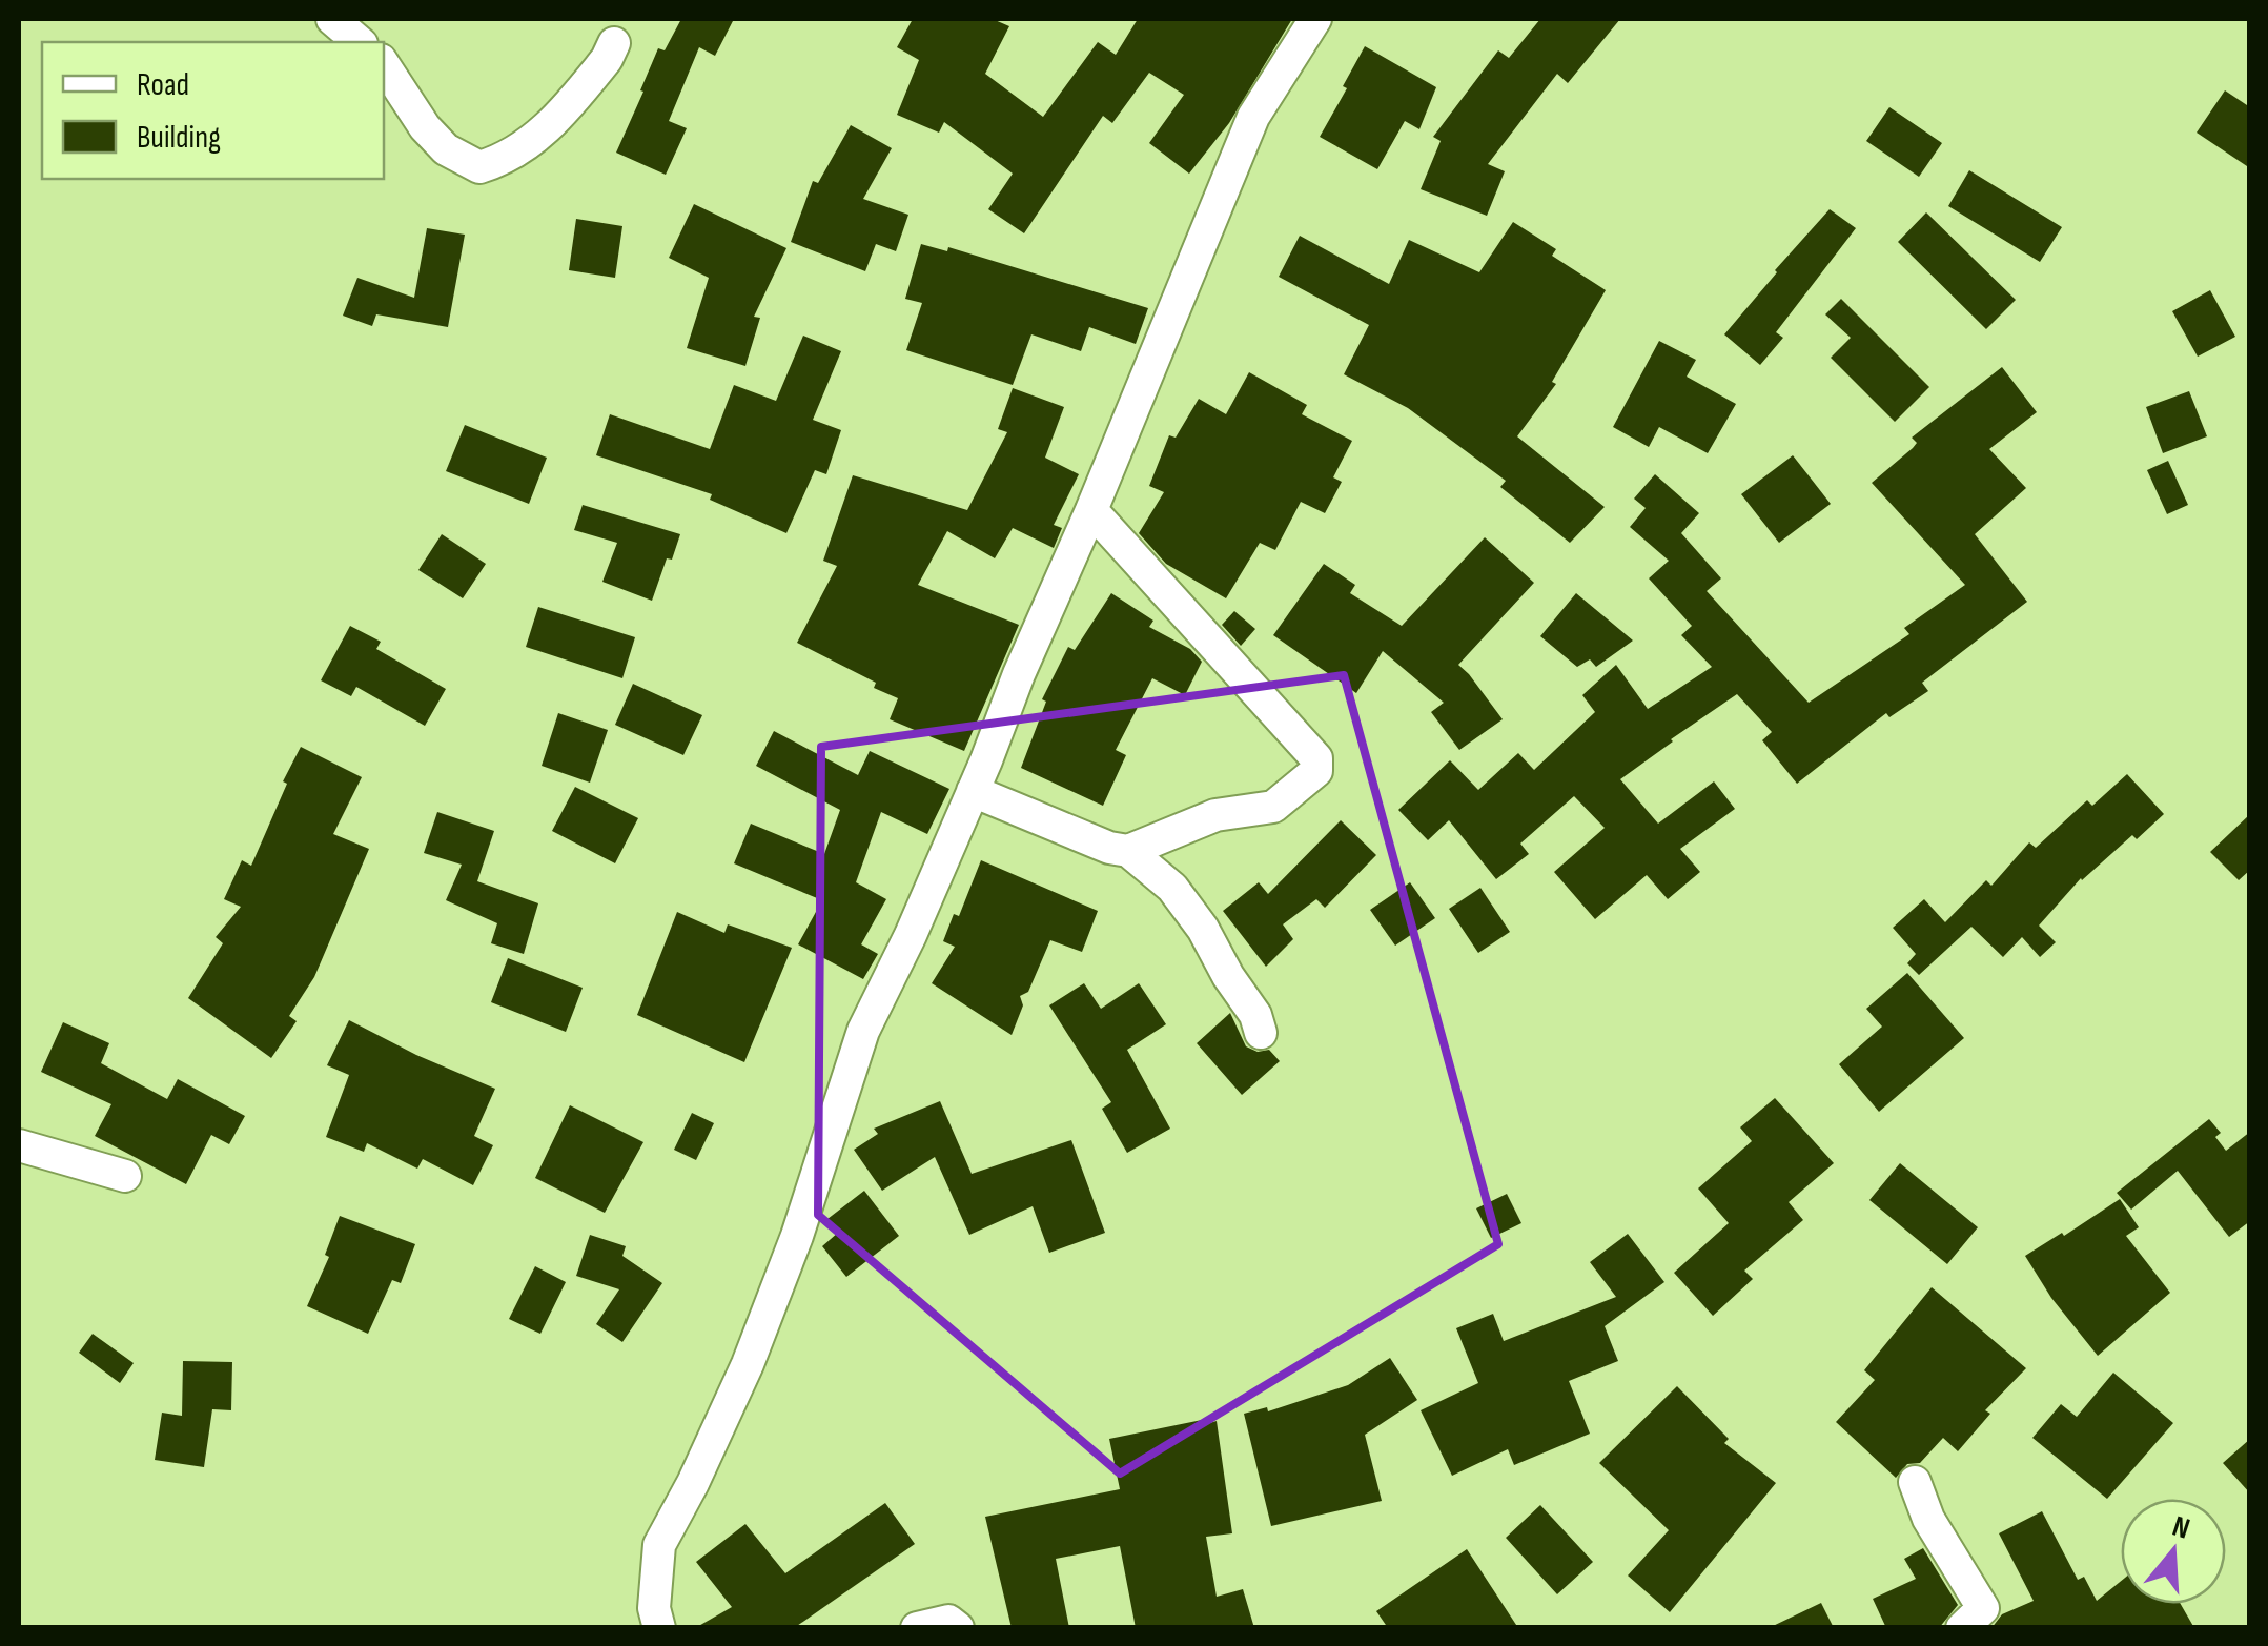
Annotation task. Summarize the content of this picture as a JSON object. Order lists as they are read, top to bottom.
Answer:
{
  "legend": ["Road", "Building"],
  "north": "top"
}
